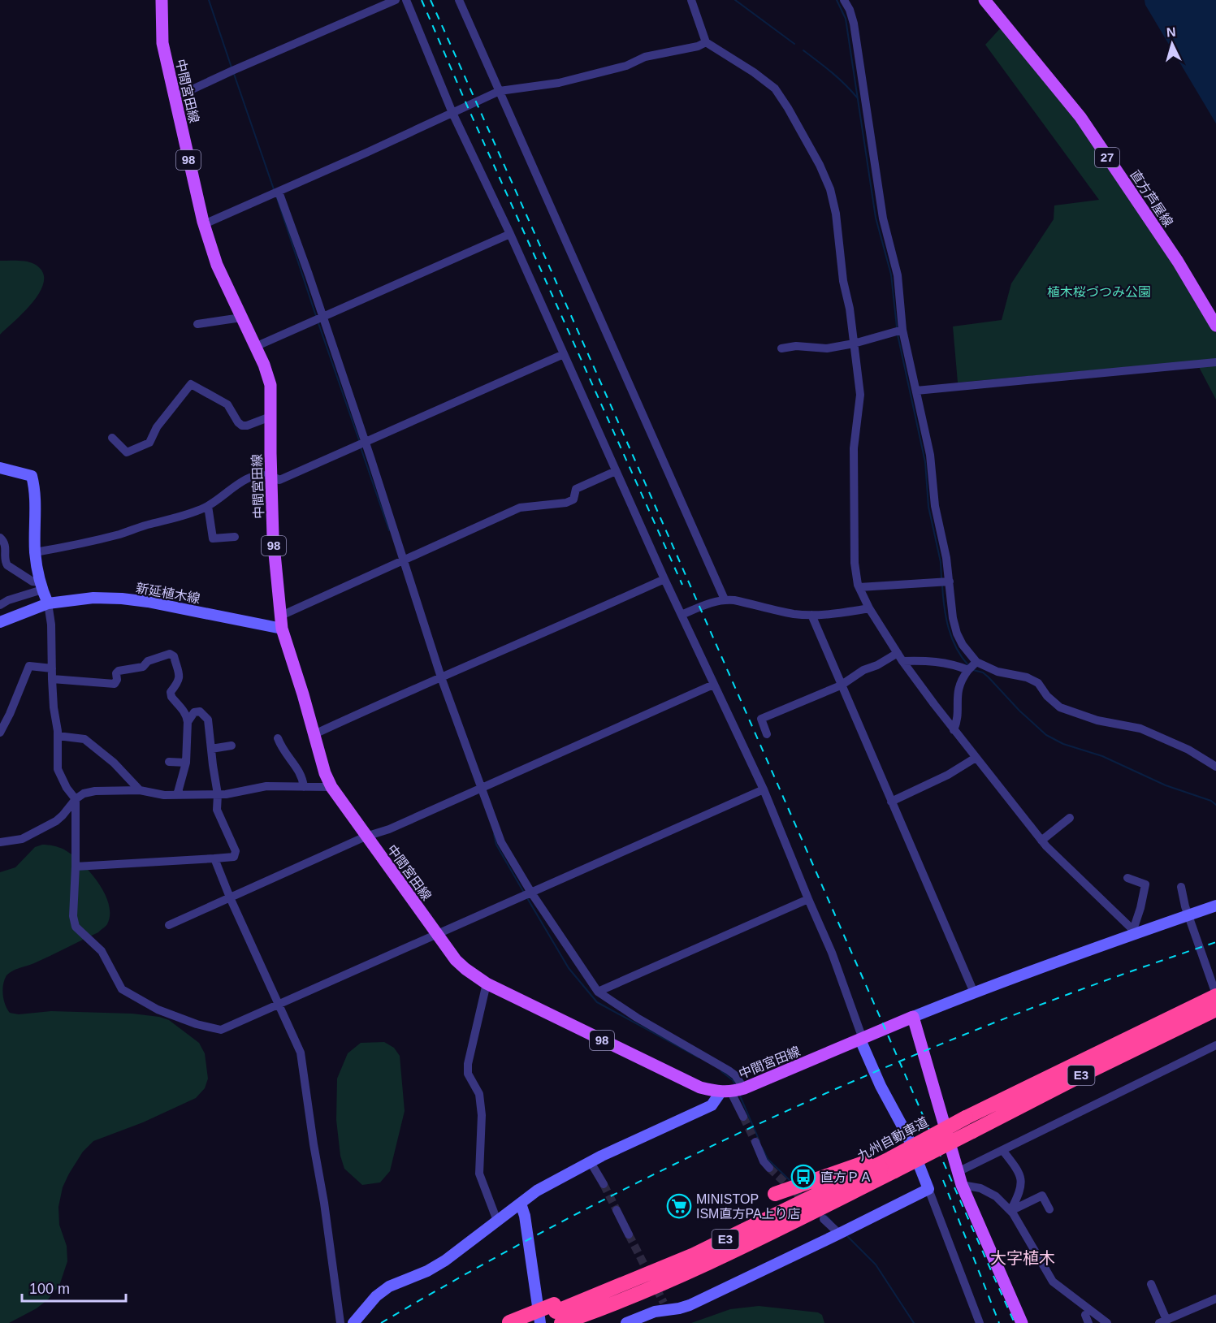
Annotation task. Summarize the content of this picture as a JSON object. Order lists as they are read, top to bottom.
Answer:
{
  "streets": {
    "highway": ["E3", "九州自動車道"],
    "main road": [
      "中間宮田線",
      "27",
      "98",
      "直方芦屋線"
    ],
    "street": ["新延植木線"]
  },
  "crossings": [
    ["中間宮田線", "新延植木線"]
  ],
  "districts": ["大字植木"],
  "parks": ["植木桜づつみ公園"],
  "places": {
    "bus stop": ["直方ＰＡ"],
    "supermarket": ["MINISTOP ISM直方PA上り店"]
  },
  "scale_bar": "100 m",
  "north": "top"
}
